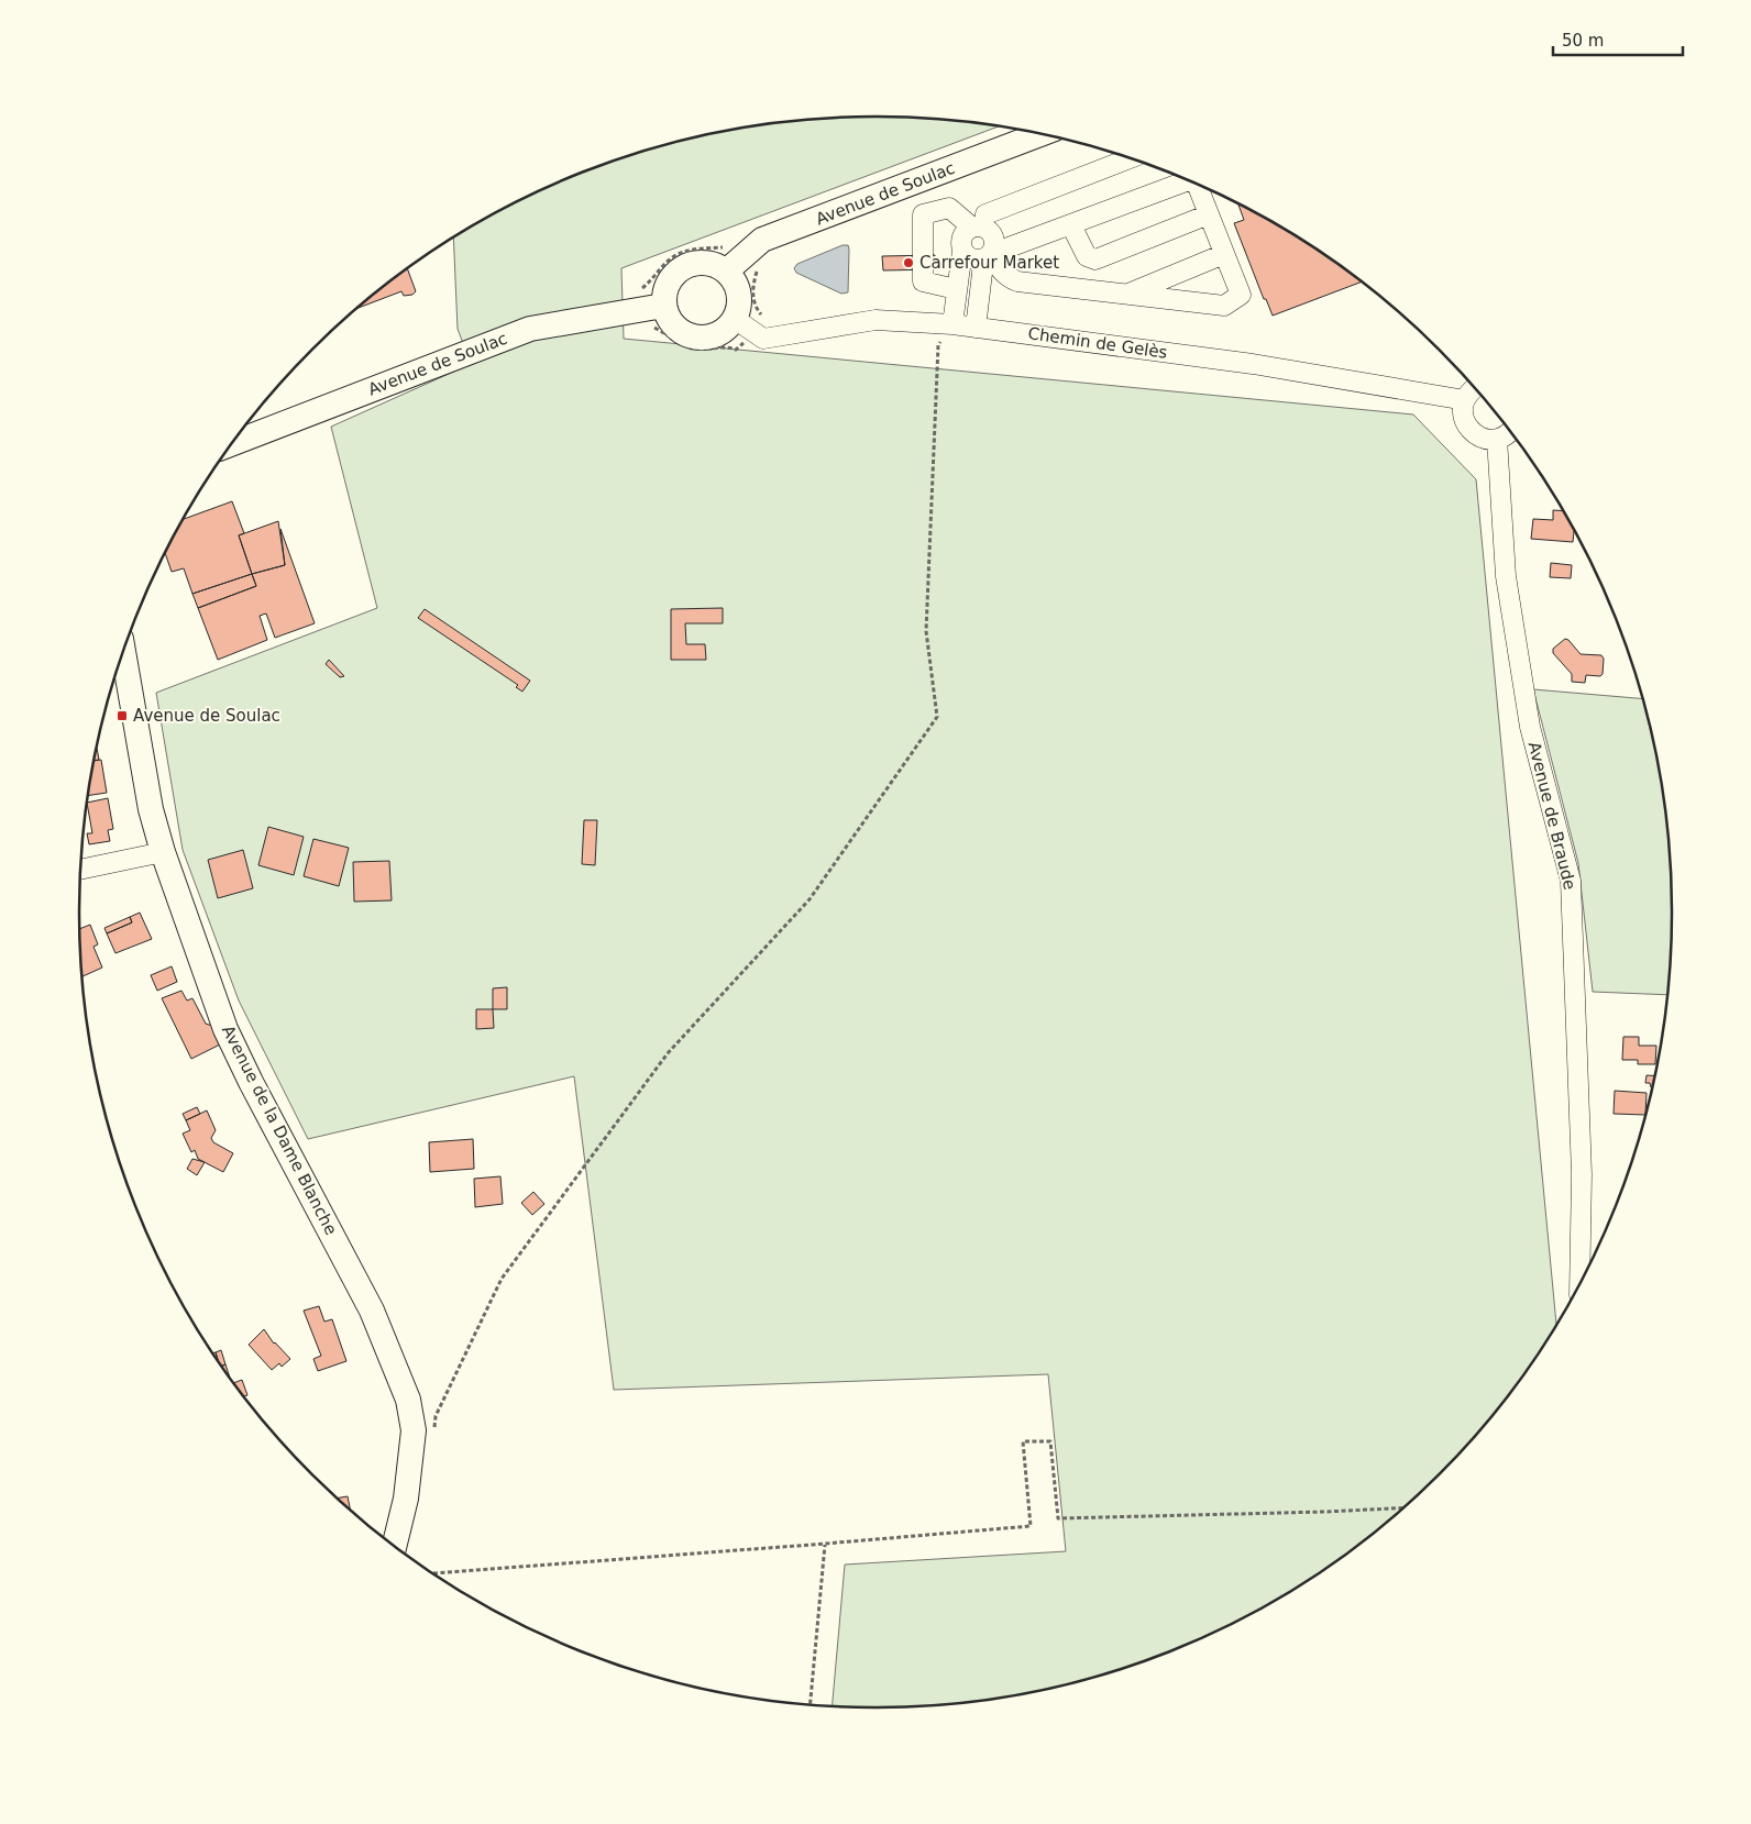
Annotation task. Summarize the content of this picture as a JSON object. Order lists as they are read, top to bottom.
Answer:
{
  "streets": {
    "main road": ["Avenue de Soulac", "Avenue de la Dame Blanche"],
    "street": ["Chemin de Gelès", "Avenue de Braude"]
  },
  "places": {
    "other": ["Carrefour Market"],
    "transit": ["Avenue de Soulac"]
  },
  "scale_bar": "50 m"
}
